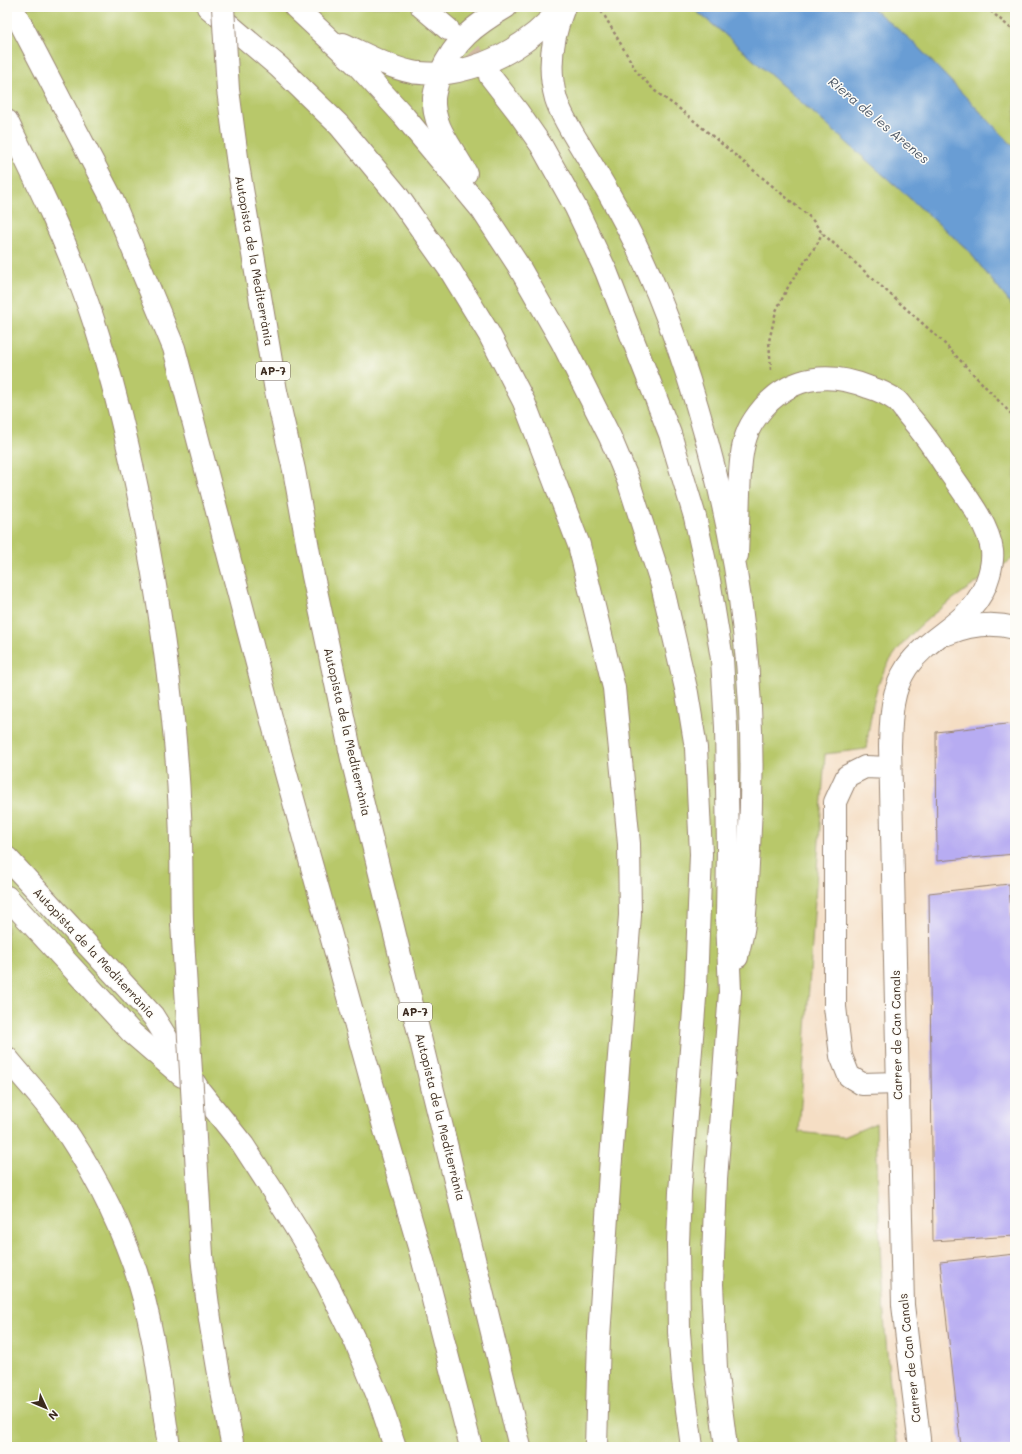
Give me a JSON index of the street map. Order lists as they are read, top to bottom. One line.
{"streets":{"main road":["Autopista de la Mediterrània","AP-7","Carrer de Can Canals"]},"water":["Riera de les Arenes"],"north":"bottom right"}
